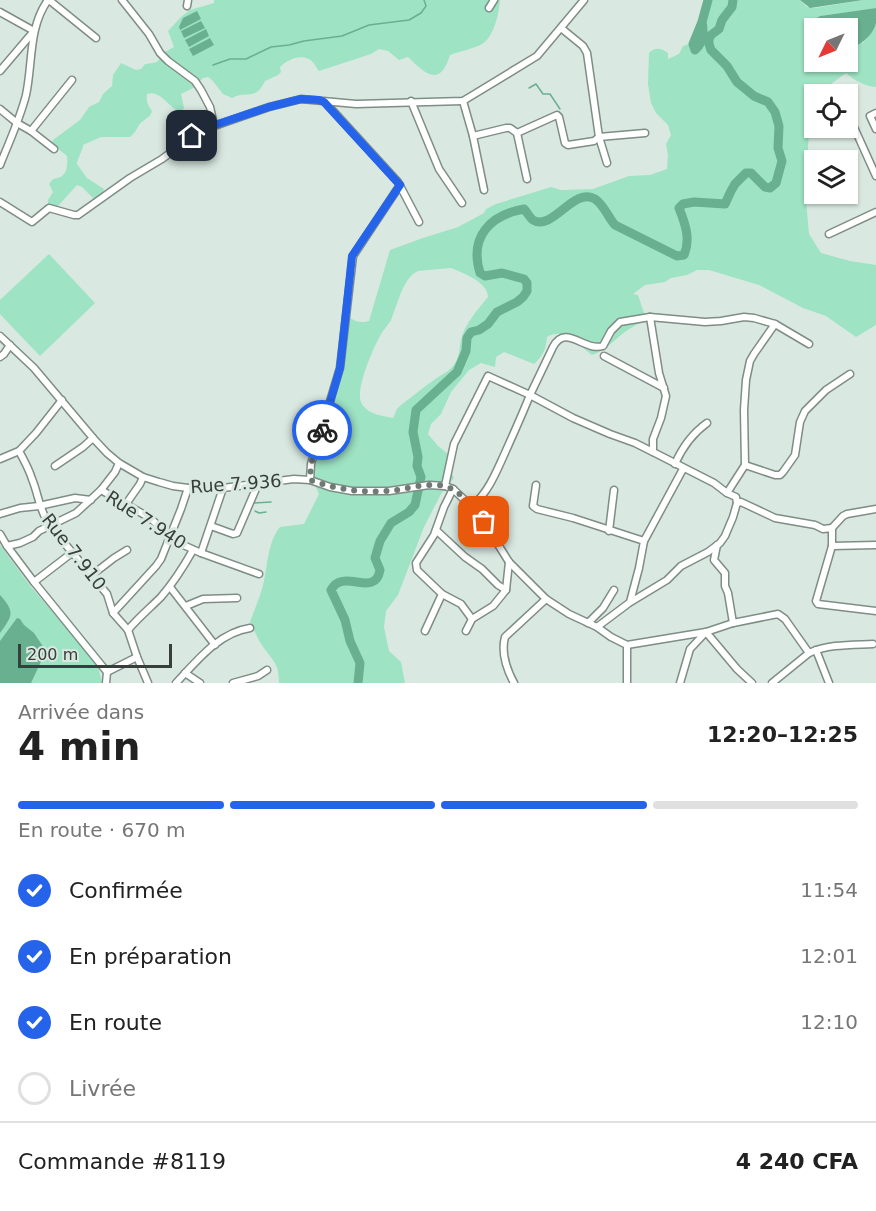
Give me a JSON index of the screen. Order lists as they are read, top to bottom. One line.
{"streets":{"street":["Rue 7.936","Rue 7.940","Rue 7.910"]},"scale_bar":"200 m","north":"bottom left","page":{"scale":"200 m","heading":["4 min","Arrivée dans","12:20–12:25"],"panel":["Commande #8119","4 240 CFA"],"bar":"En route · 670 m","list":[["Confirmée","11:54"],["En préparation","12:01"],["En route","12:10"],"Livrée"]}}
